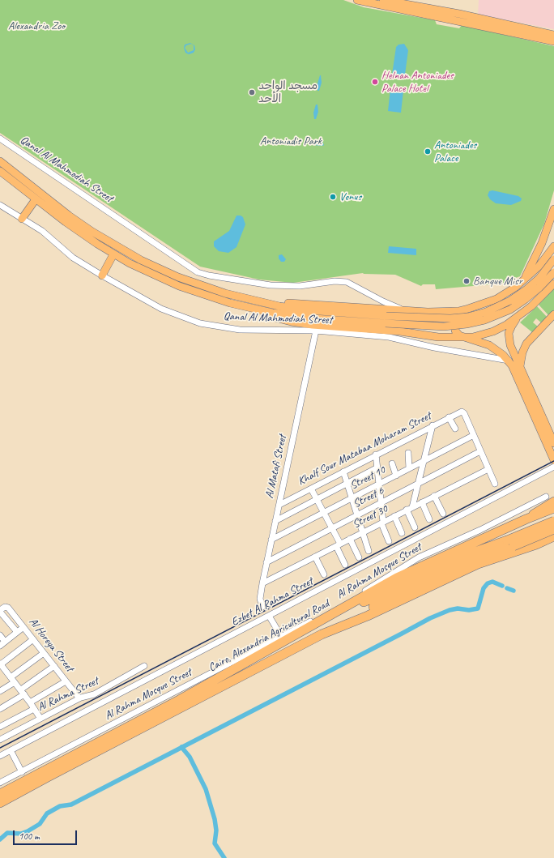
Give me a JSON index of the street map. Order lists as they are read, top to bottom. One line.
{"streets":{"highway":["Cairo, Alexandria Agricultural Road"],"street":["Qanal Al Mahmodiah Street","Khalf Sour Matabaa Moharam Street","Al Matafi Street","Street 10","Street 6","Street 30","Al Rahma Mosque Street","Ezbet Al Rahma Street","Al Horeya Street","Al Rahma Street"]},"crossings":[["Qanal Al Mahmodiah Street","Al Matafi Street"],["Khalf Sour Matabaa Moharam Street","Al Matafi Street"],["Khalf Sour Matabaa Moharam Street","Street 10"],["Al Matafi Street","Street 10"],["Al Matafi Street","Street 6"],["Al Matafi Street","Street 30"],["Al Horeya Street","Al Rahma Street"]],"parks":["Alexandria Zoo","Antoniadis Park"],"places":["Helnan Antoniades Palace Hotel","مسجد الواحد الأحد","Antoniades Palace","Venus","Banque Misr"],"scale_bar":"100 m"}
